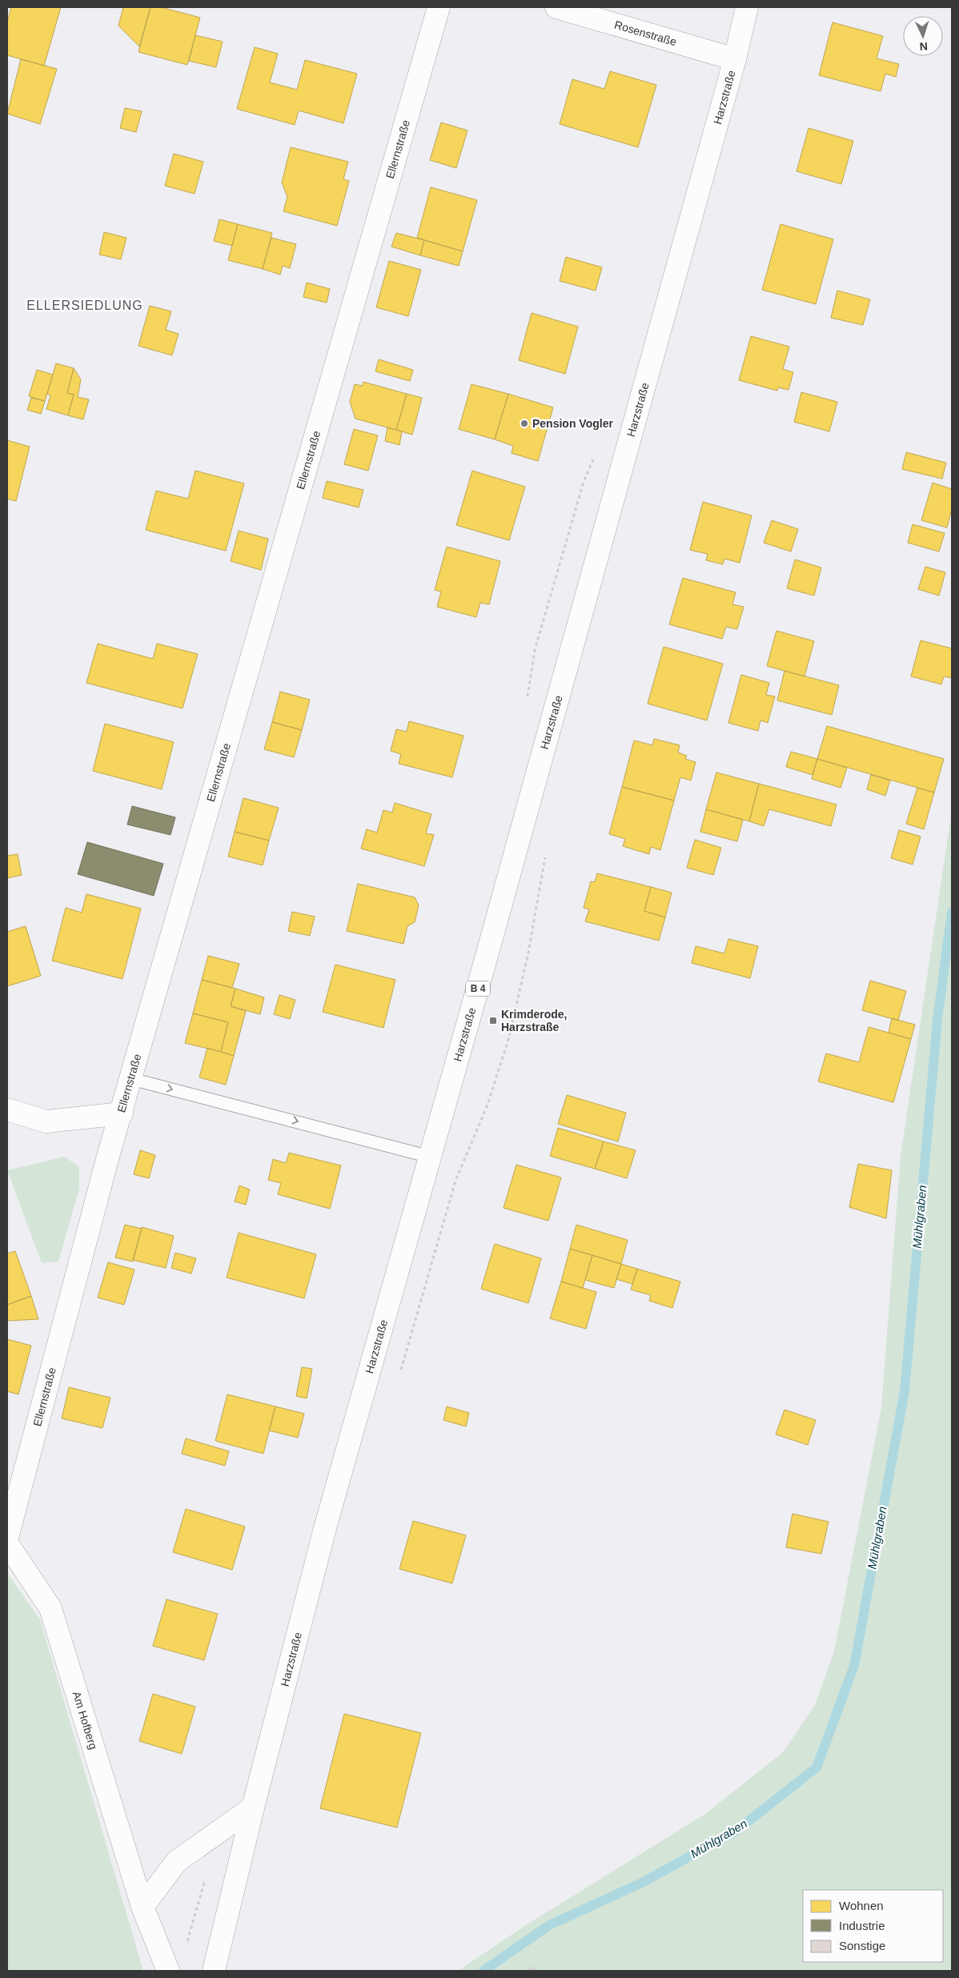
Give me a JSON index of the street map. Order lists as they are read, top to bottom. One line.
{"streets":{"street":["Rosenstraße","Harzstraße","Ellernstraße","B 4","Am Hofberg"]},"crossings":[["Rosenstraße","Harzstraße"]],"districts":["ELLERSIEDLUNG"],"water":["Mühlgraben"],"places":{"other":["Pension Vogler"],"transit":["Krimderode, Harzstraße"]},"legend":["Wohnen","Industrie","Sonstige"],"north":"bottom"}
